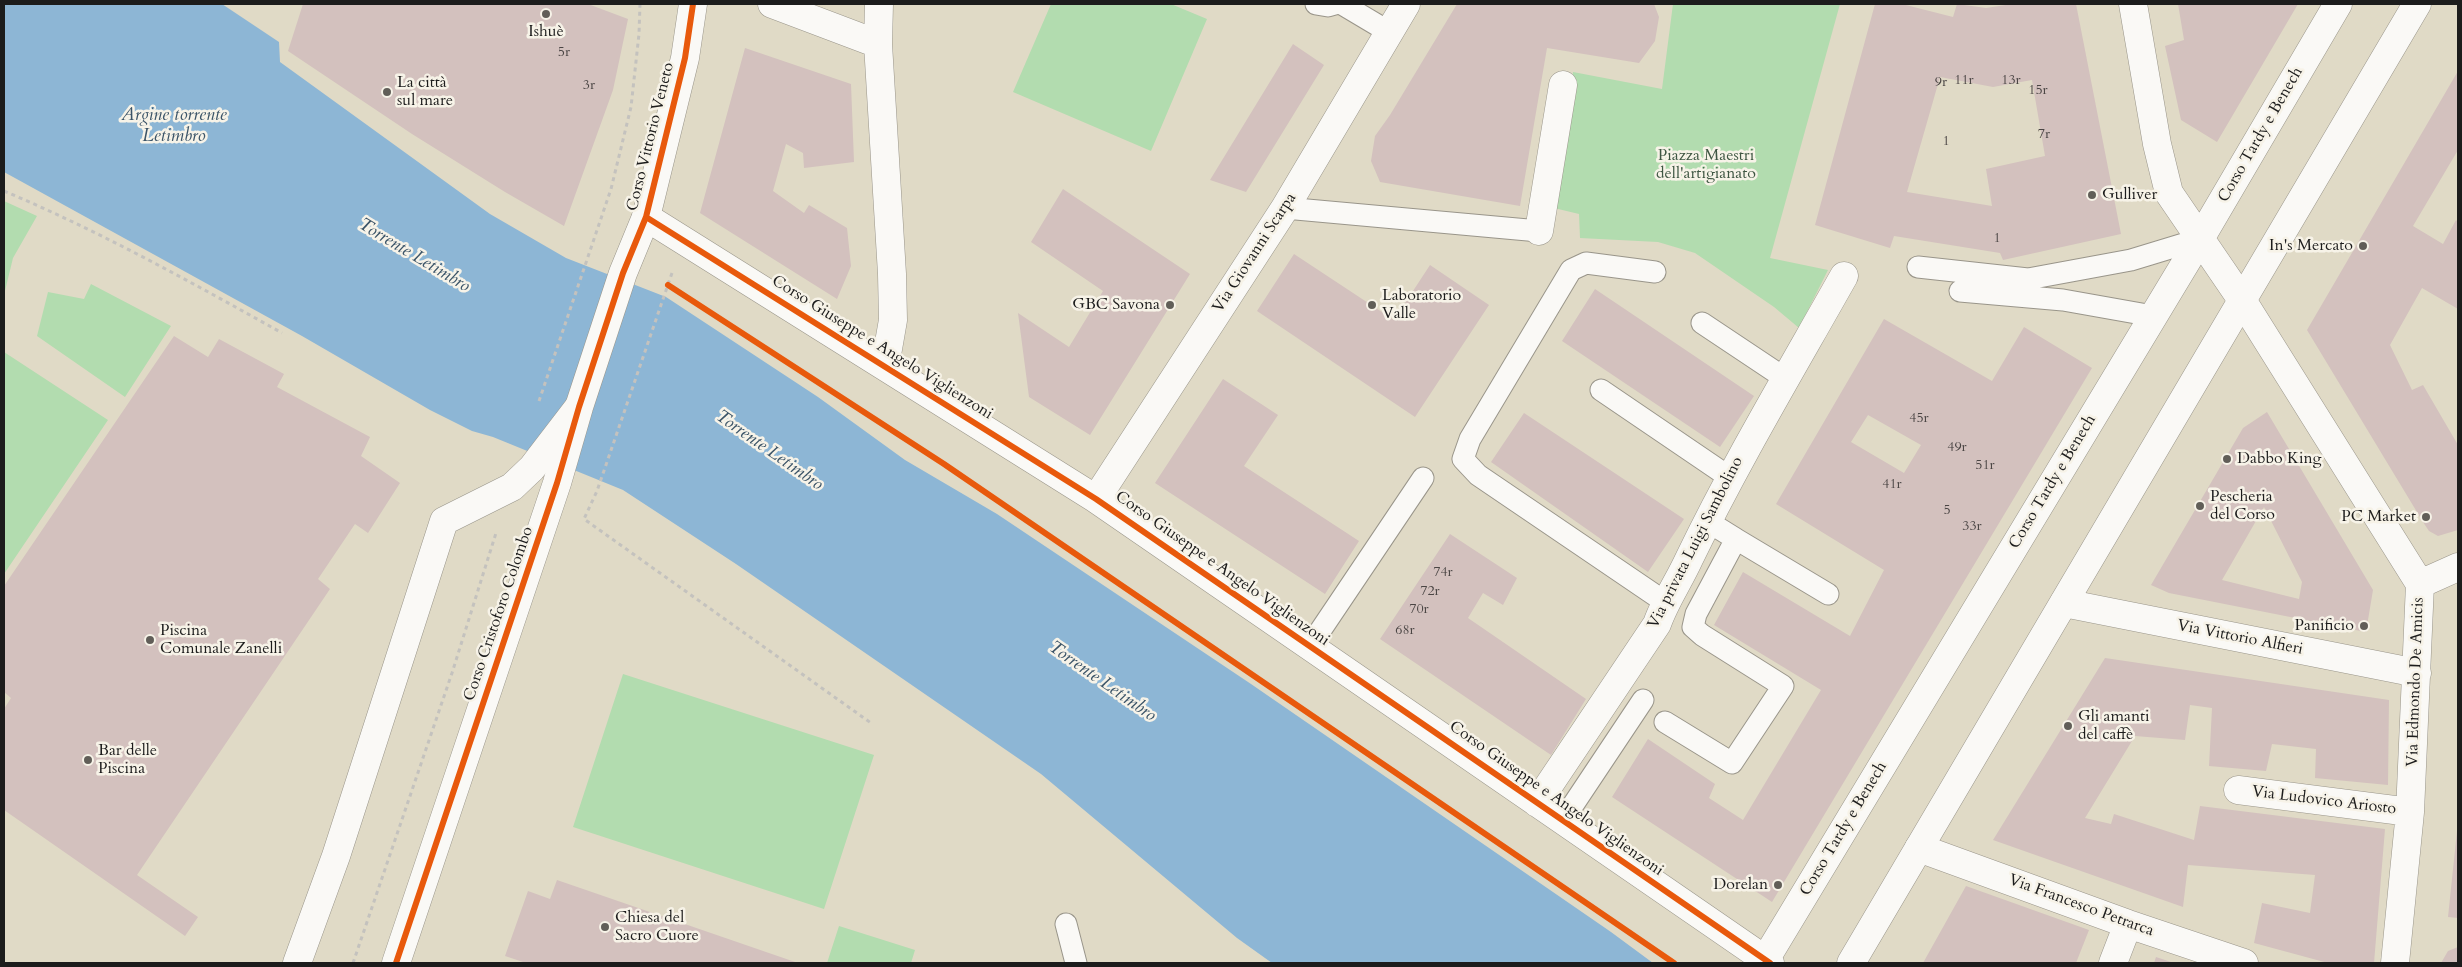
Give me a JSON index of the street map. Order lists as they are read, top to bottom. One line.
{"streets":{"street":["Corso Tardy e Benech","Corso Vittorio Veneto","Via Giovanni Scarpa","Corso Giuseppe e Angelo Viglienzoni","Via privata Luigi Sambolino","Corso Cristoforo Colombo","Via Vittorio Alfieri","Via Edmondo De Amicis","Via Ludovico Ariosto","Via Francesco Petrarca"]},"crossings":[["Corso Tardy e Benech","Corso Giuseppe e Angelo Viglienzoni"],["Corso Tardy e Benech","Via Edmondo De Amicis"],["Corso Vittorio Veneto","Corso Giuseppe e Angelo Viglienzoni"],["Corso Vittorio Veneto","Corso Cristoforo Colombo"],["Via Giovanni Scarpa","Corso Giuseppe e Angelo Viglienzoni"],["Corso Giuseppe e Angelo Viglienzoni","Via privata Luigi Sambolino"],["Via Vittorio Alfieri","Via Edmondo De Amicis"],["Via Edmondo De Amicis","Via Ludovico Ariosto"]],"water":["Argine torrente Letimbro","Torrente Letimbro"],"parks":["Piazza Maestri dell'artigianato"],"places":["Ishuè","La città sul mare","Gulliver","In's Mercato","GBC Savona","Laboratorio Valle","Dabbo King","Pescheria del Corso","PC Market","Panificio","Piscina Comunale Zanelli","Gli amanti del caffè","Bar delle Piscina","Dorelan","Chiesa del Sacro Cuore"],"house_numbers":["5r","11r","13r","9r","3r","15r","7r","1","1","45r","49r","51r","41r","5","33r","74r","72r","70r","68r"]}
